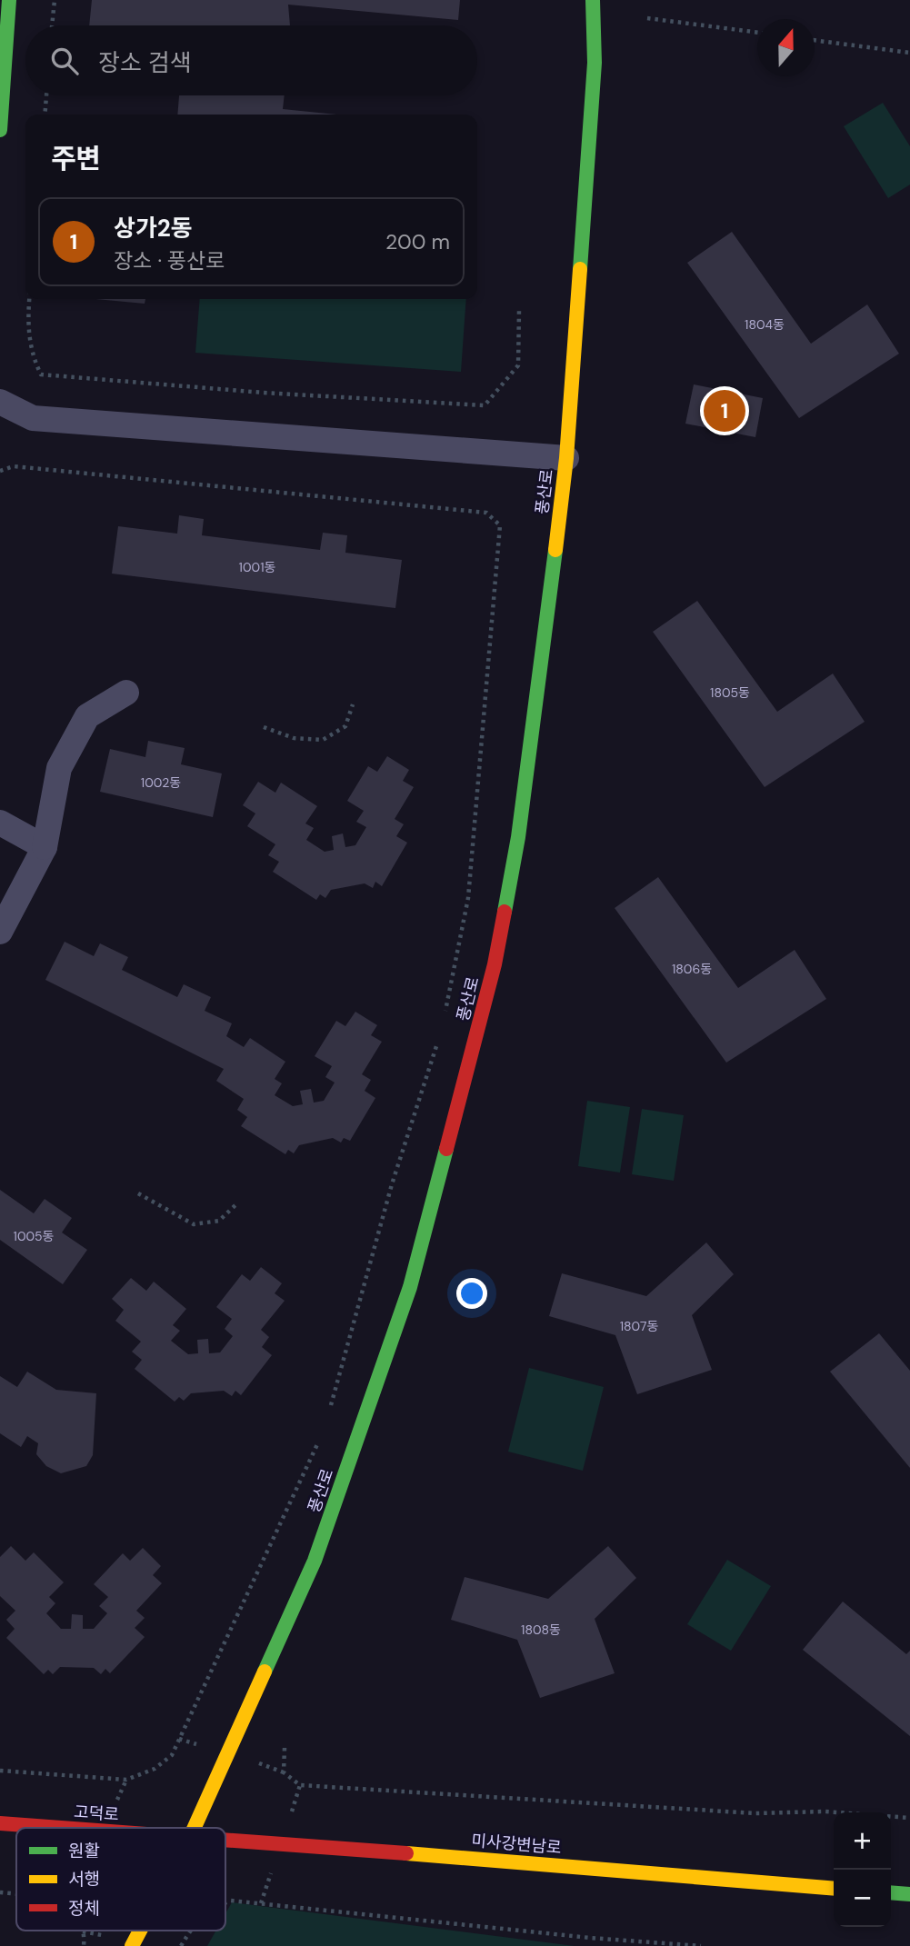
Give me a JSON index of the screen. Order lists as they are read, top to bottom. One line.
{"streets":{"street":["풍산로","고덕로","미사강변남로"]},"house_numbers":["1804동","1001동","1805동","1002동","1806동","1005동","1807동","1808동"],"legend":["원활","서행","정체"],"north":"top","page":{"search":"장소 검색","heading":"주변","list":[{"mark":"1","name":"상가2동","note":"장소 · 풍산로","value":"200 m"}],"pins":"1","map_buttons":["+","−"]}}
